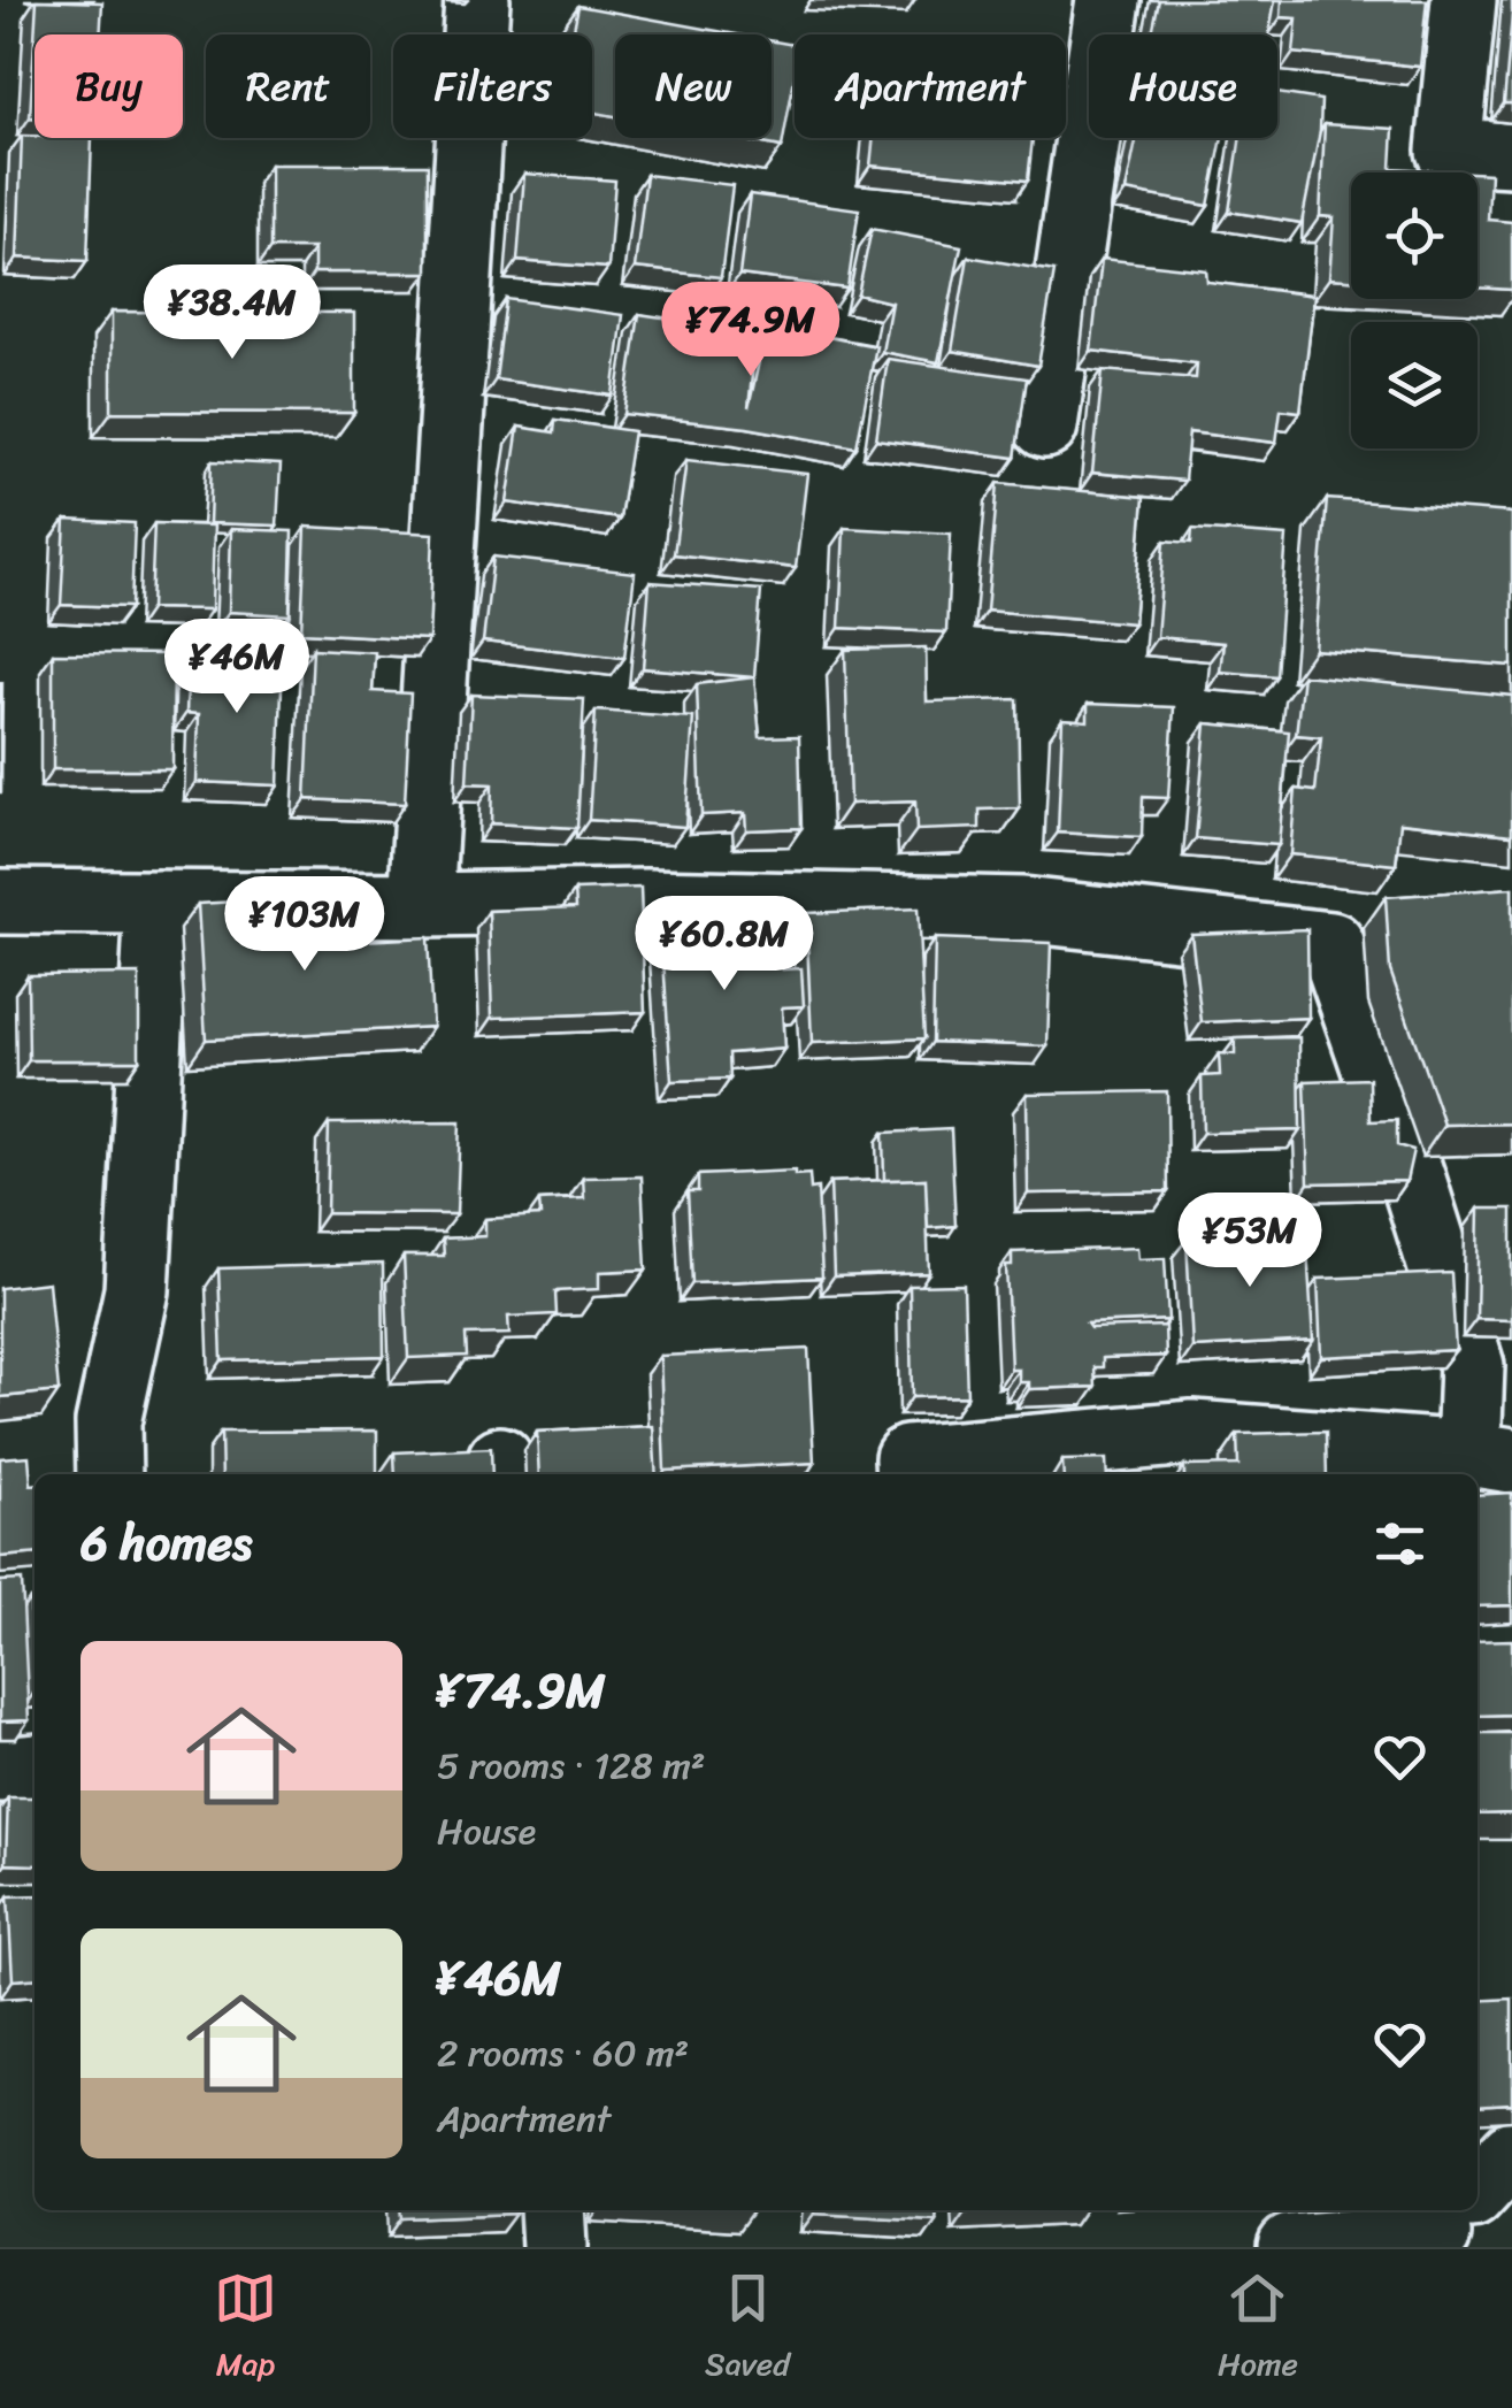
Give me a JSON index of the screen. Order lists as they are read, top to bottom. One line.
{"page":{"chip":["Buy","Rent","Filters","New","Apartment","House"],"price":["¥38.4M","¥74.9M","¥46M","¥103M","¥60.8M","¥53M"],"heading":"6 homes","list":[{"name":"¥74.9M","note":"5 rooms · 128 m² · House"},{"name":"¥46M","note":"2 rooms · 60 m² · Apartment"}],"tabs":["Map","Saved","Home"]}}
